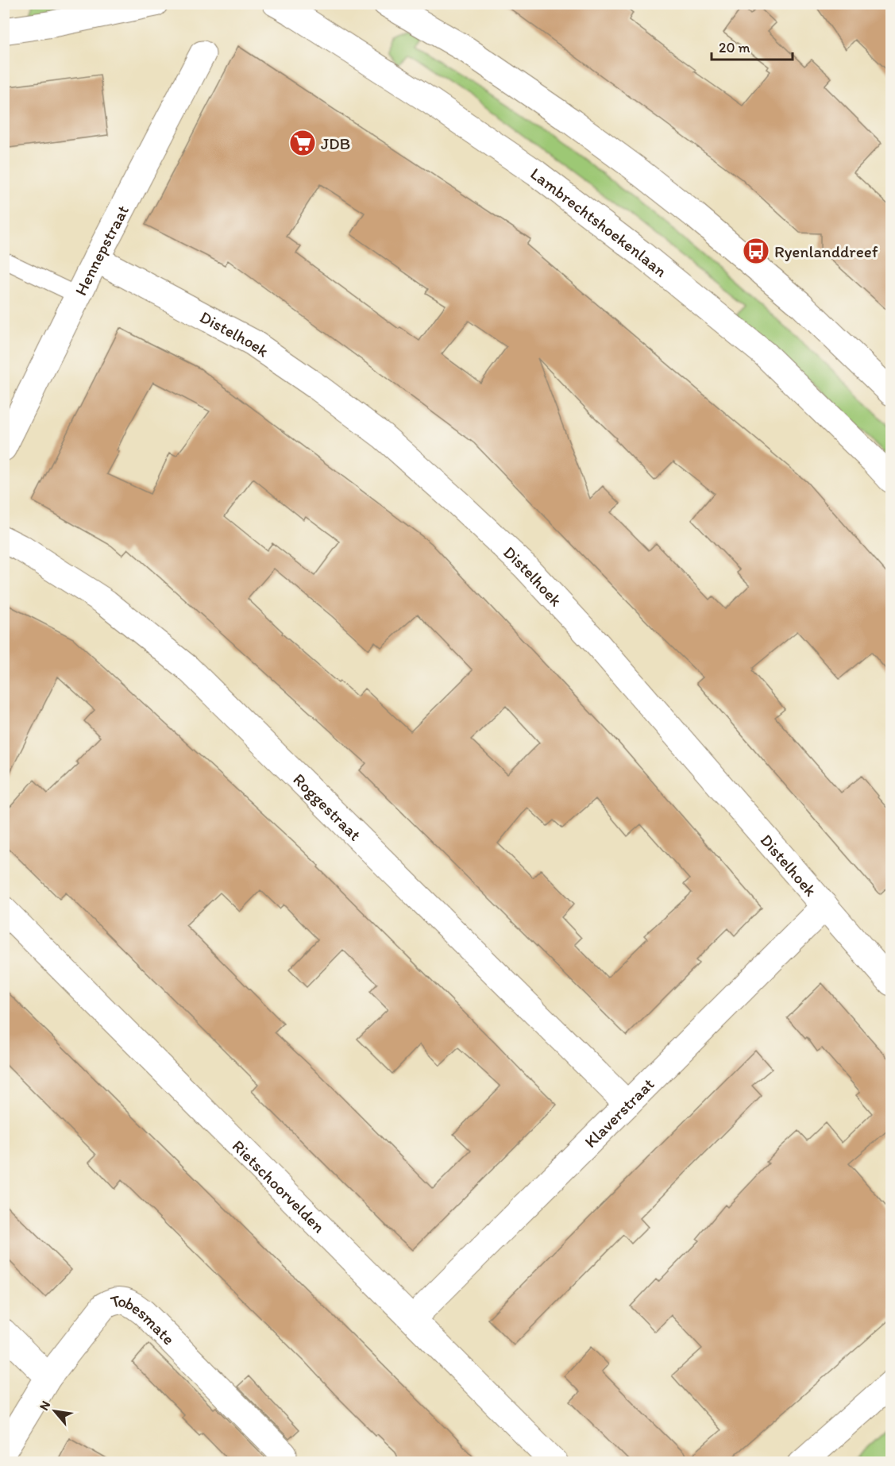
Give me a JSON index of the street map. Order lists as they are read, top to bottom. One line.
{"streets":{"street":["Lambrechtshoekenlaan","Hennepstraat","Distelhoek","Roggestraat","Klaverstraat","Rietschoorvelden","Tobesmate"]},"crossings":[["Hennepstraat","Distelhoek"],["Distelhoek","Klaverstraat"],["Roggestraat","Klaverstraat"],["Klaverstraat","Rietschoorvelden"]],"places":{"supermarket":["JDB"],"bus stop":["Ryenlanddreef"]},"scale_bar":"20 m","north":"top left"}
